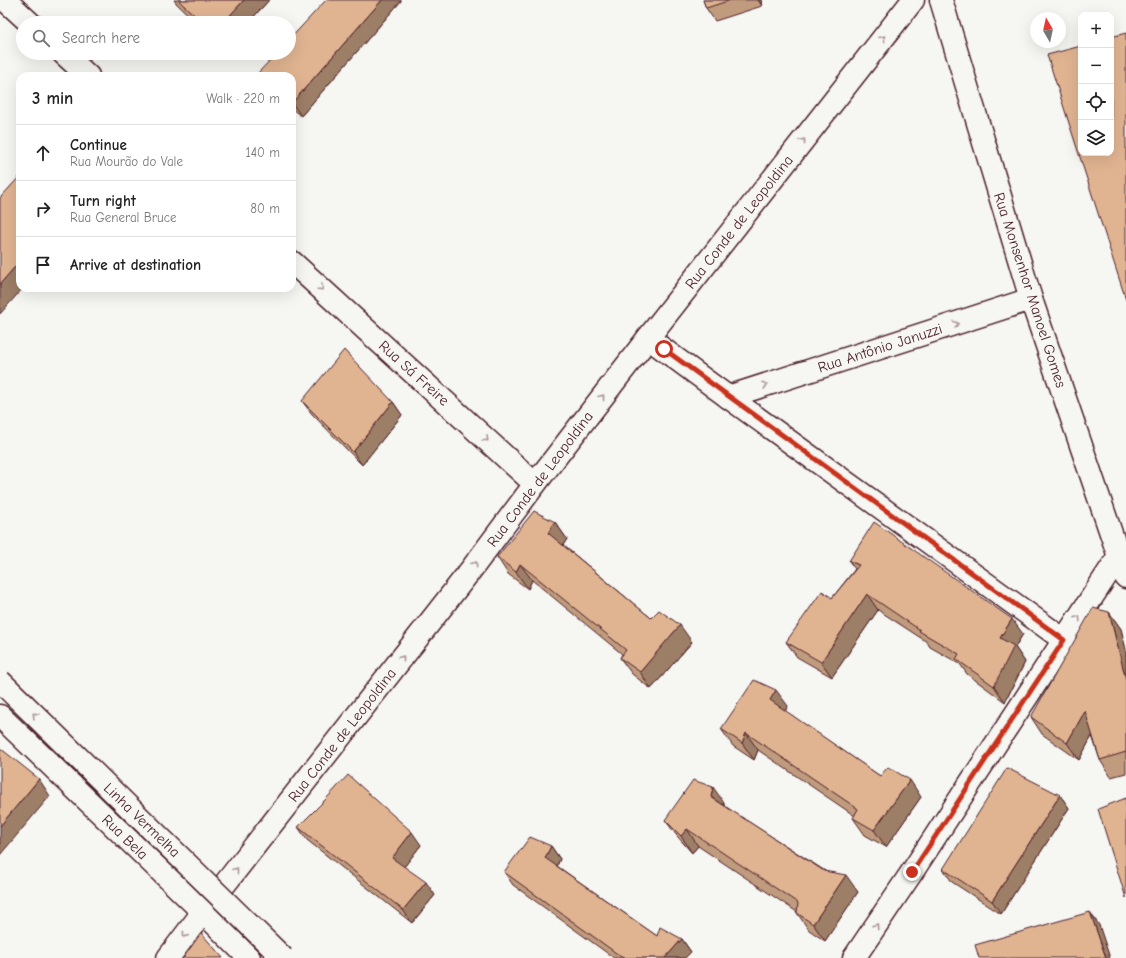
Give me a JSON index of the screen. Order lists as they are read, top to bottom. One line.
{"streets":{"main road":["Rua Conde de Leopoldina","Rua Monsenhor Manoel Gomes","Rua Antônio Januzzi","Rua Sá Freire","Linha Vermelha","Rua Bela"]},"crossings":[["Rua Conde de Leopoldina","Rua Sá Freire"],["Rua Conde de Leopoldina","Rua Bela"],["Rua Monsenhor Manoel Gomes","Rua Antônio Januzzi"]],"one_way":["Rua Conde de Leopoldina","Rua Antônio Januzzi","Rua Sá Freire"],"north":"top","page":{"map_buttons":["+","−"],"search":"Search here","heading":["3 min","Walk · 220 m"],"list":[["Continue","Rua Mourão do Vale","140 m"],["Turn right","Rua General Bruce","80 m"],"Arrive at destination"]}}
